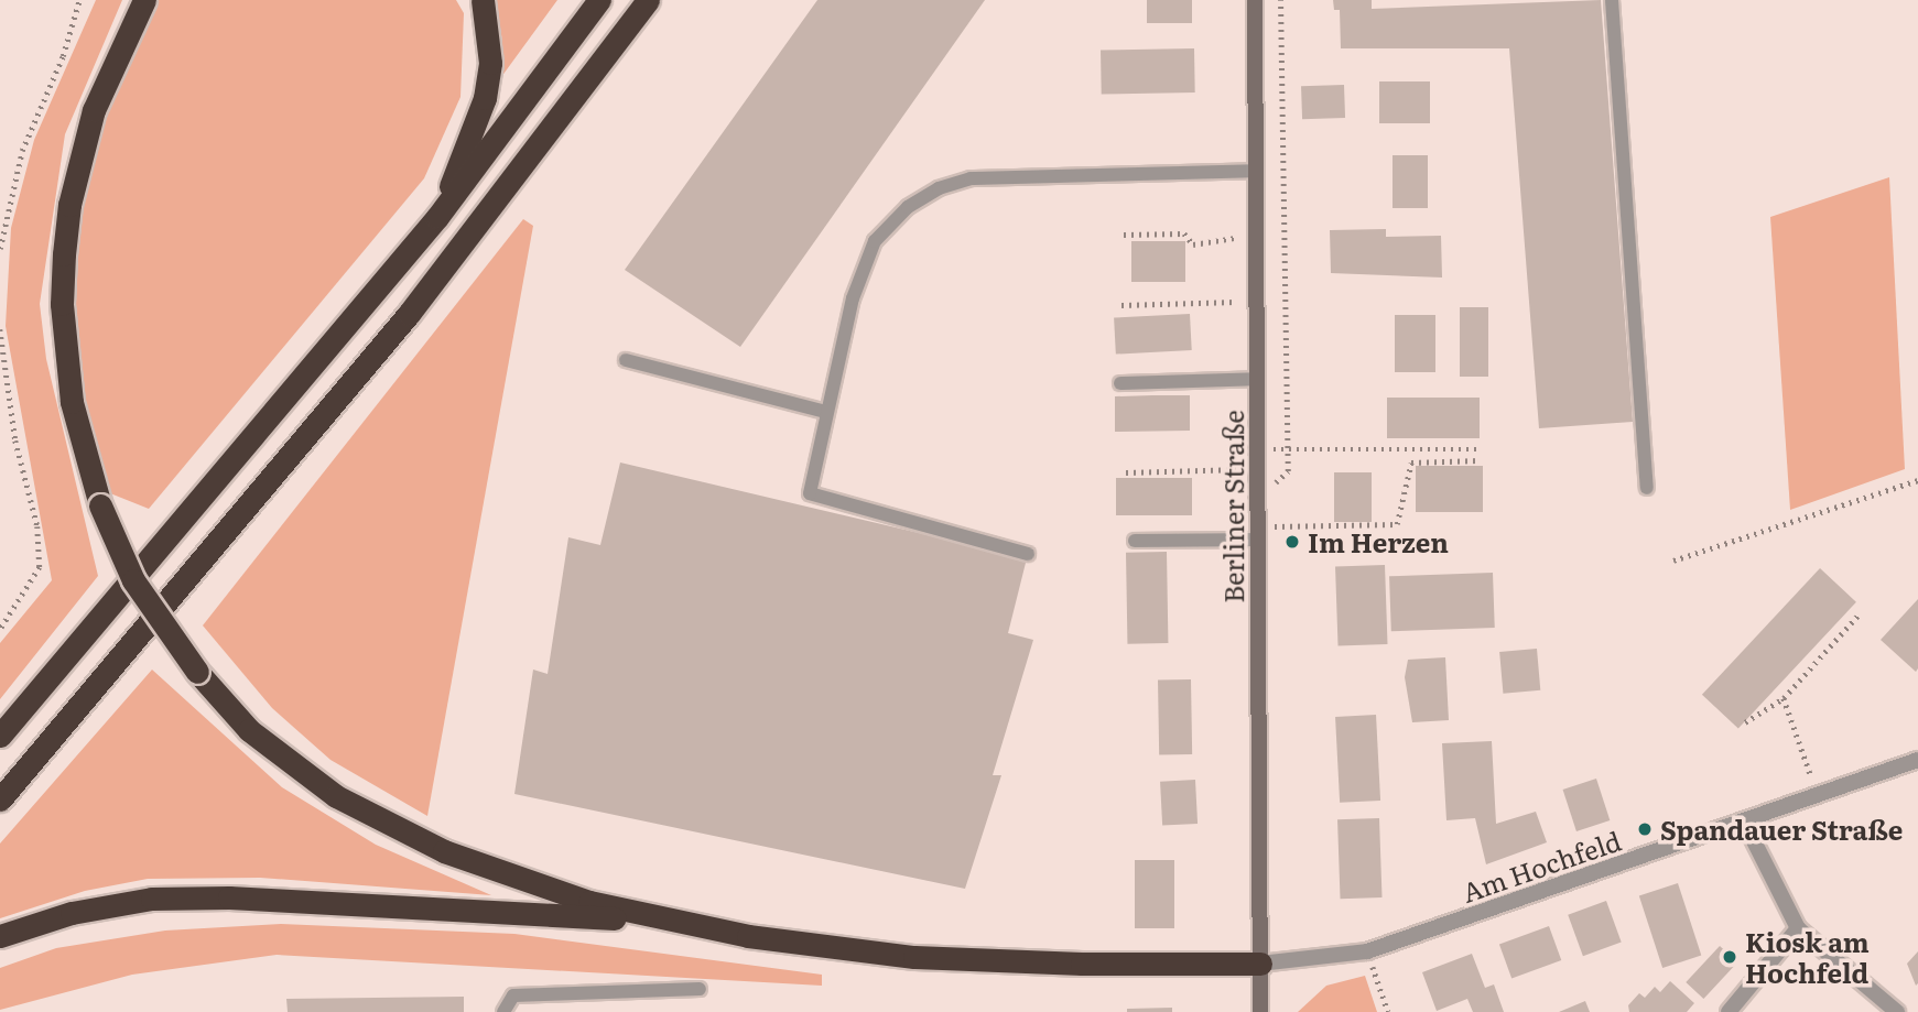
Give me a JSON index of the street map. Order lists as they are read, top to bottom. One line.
{"streets":{"street":["Berliner Straße","Am Hochfeld"]},"crossings":[["Berliner Straße","Am Hochfeld"]],"places":["Im Herzen","Spandauer Straße","Kiosk am Hochfeld"]}
